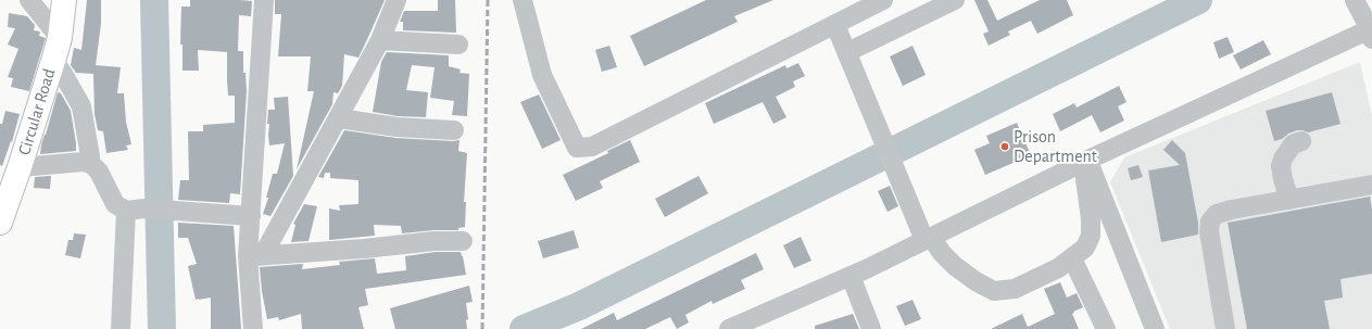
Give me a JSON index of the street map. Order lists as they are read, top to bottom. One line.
{"streets":{"main road":["Circular Road"]},"places":["Prison Department"]}
